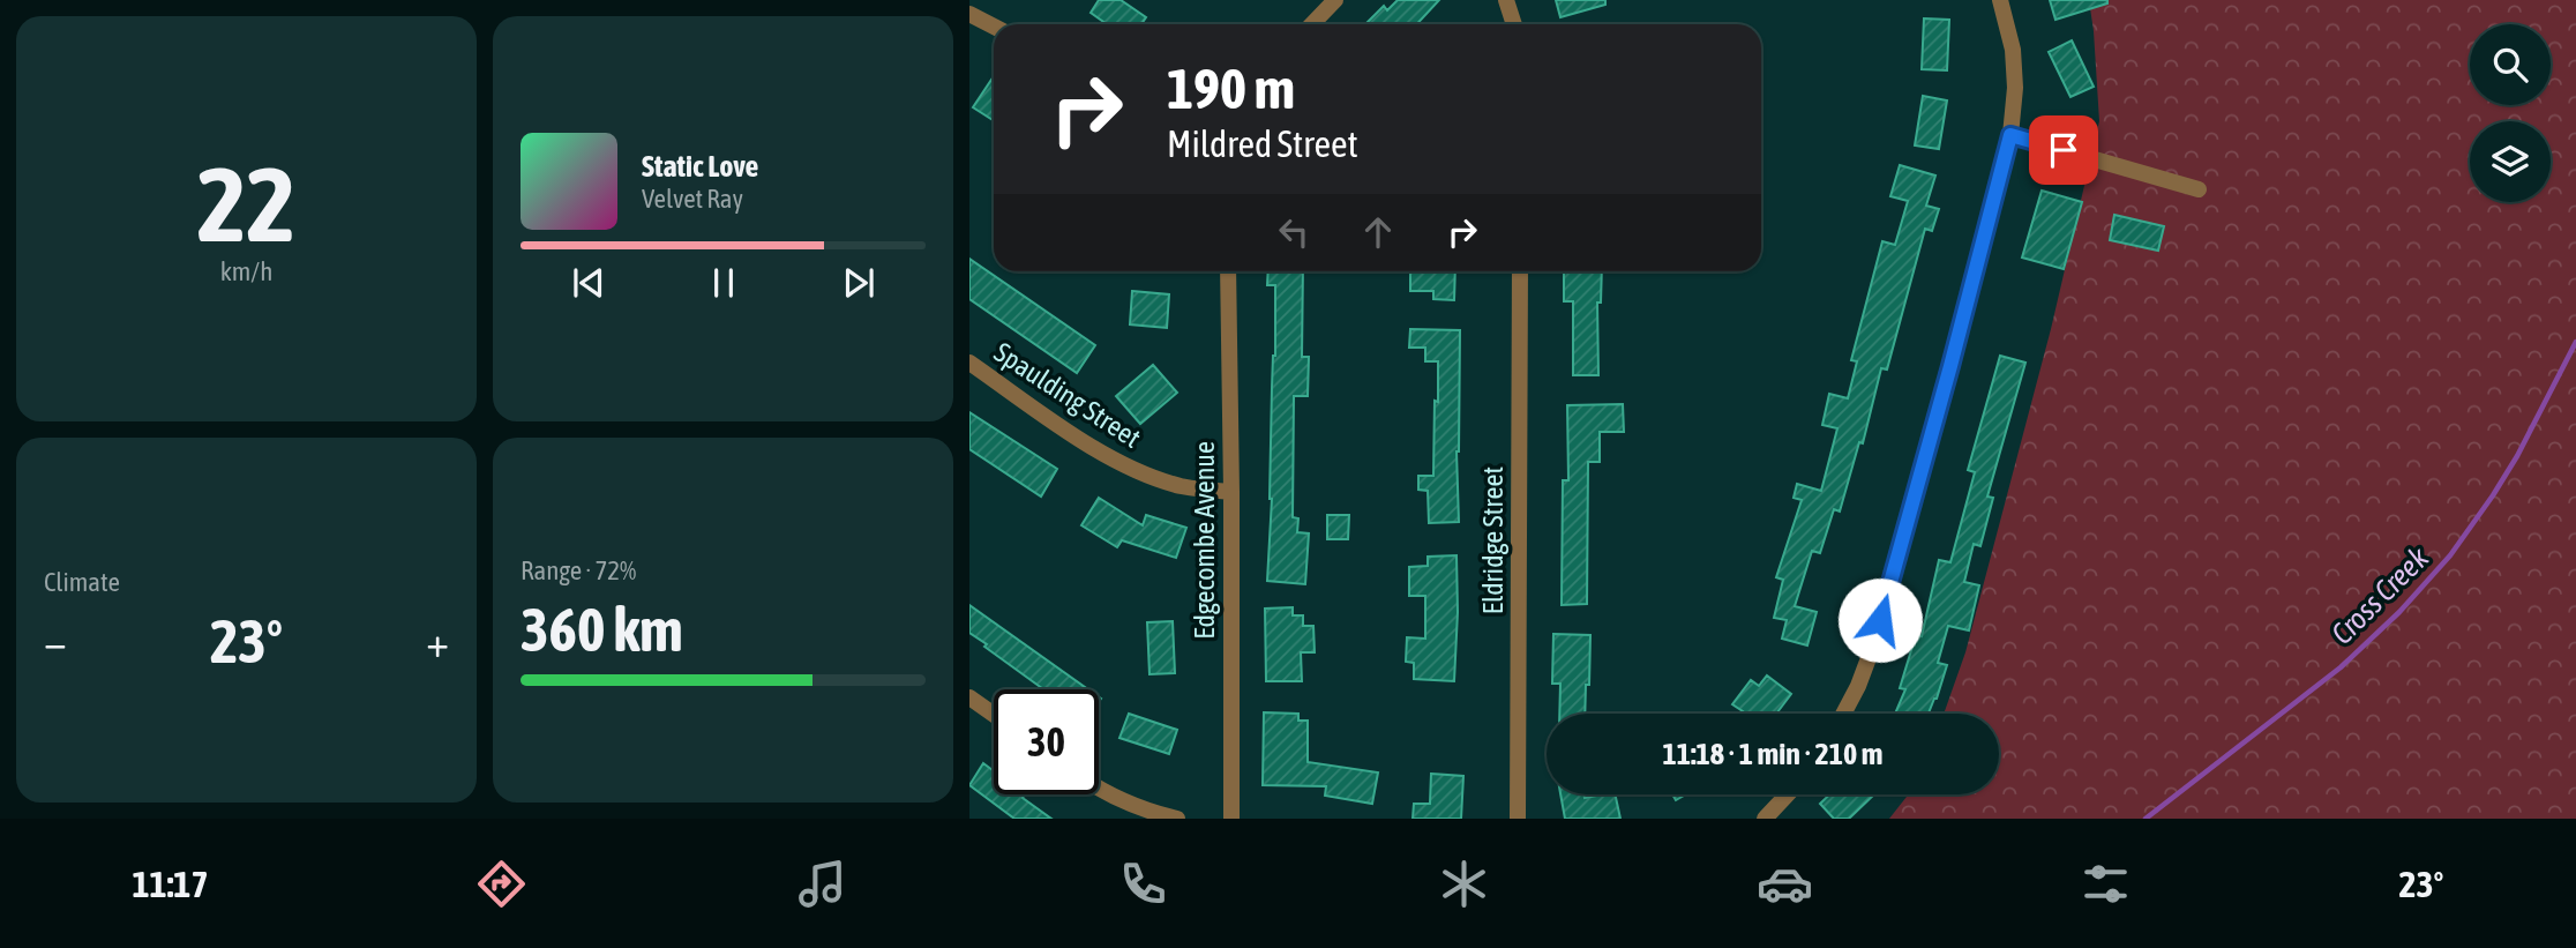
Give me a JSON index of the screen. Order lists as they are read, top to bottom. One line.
{"streets":{"street":["Spaulding Street","Edgecombe Avenue","Eldridge Street"]},"crossings":[["Spaulding Street","Edgecombe Avenue"]],"water":["Cross Creek"],"page":{"tile":[["22","km/h"],"Climate",["Range · 72%","360 km"]],"turn":["190 m","Mildred Street"],"song":["Static Love","Velvet Ray"],"heat":["−","23°","+"],"limit":"30","trip":"11:18 · 1 min · 210 m","tabs":["11:17","23°"]}}
